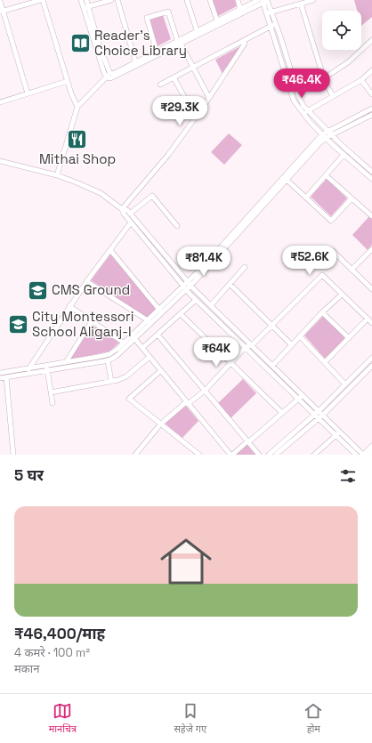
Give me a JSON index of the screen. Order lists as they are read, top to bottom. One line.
{"places":{"library":["Reader's Choice Library"],"restaurant":["Mithai Shop"],"school or university":["CMS Ground","City Montessori School Aliganj-I"]},"page":{"price":["₹46.4K","₹29.3K","₹52.6K","₹81.4K","₹64K"],"heading":"5 घर","list":[{"name":"₹46,400/माह","note":"4 कमरे · 100 m² · मकान"}],"tabs":["मानचित्र","सहेजे गए","होम"]}}
